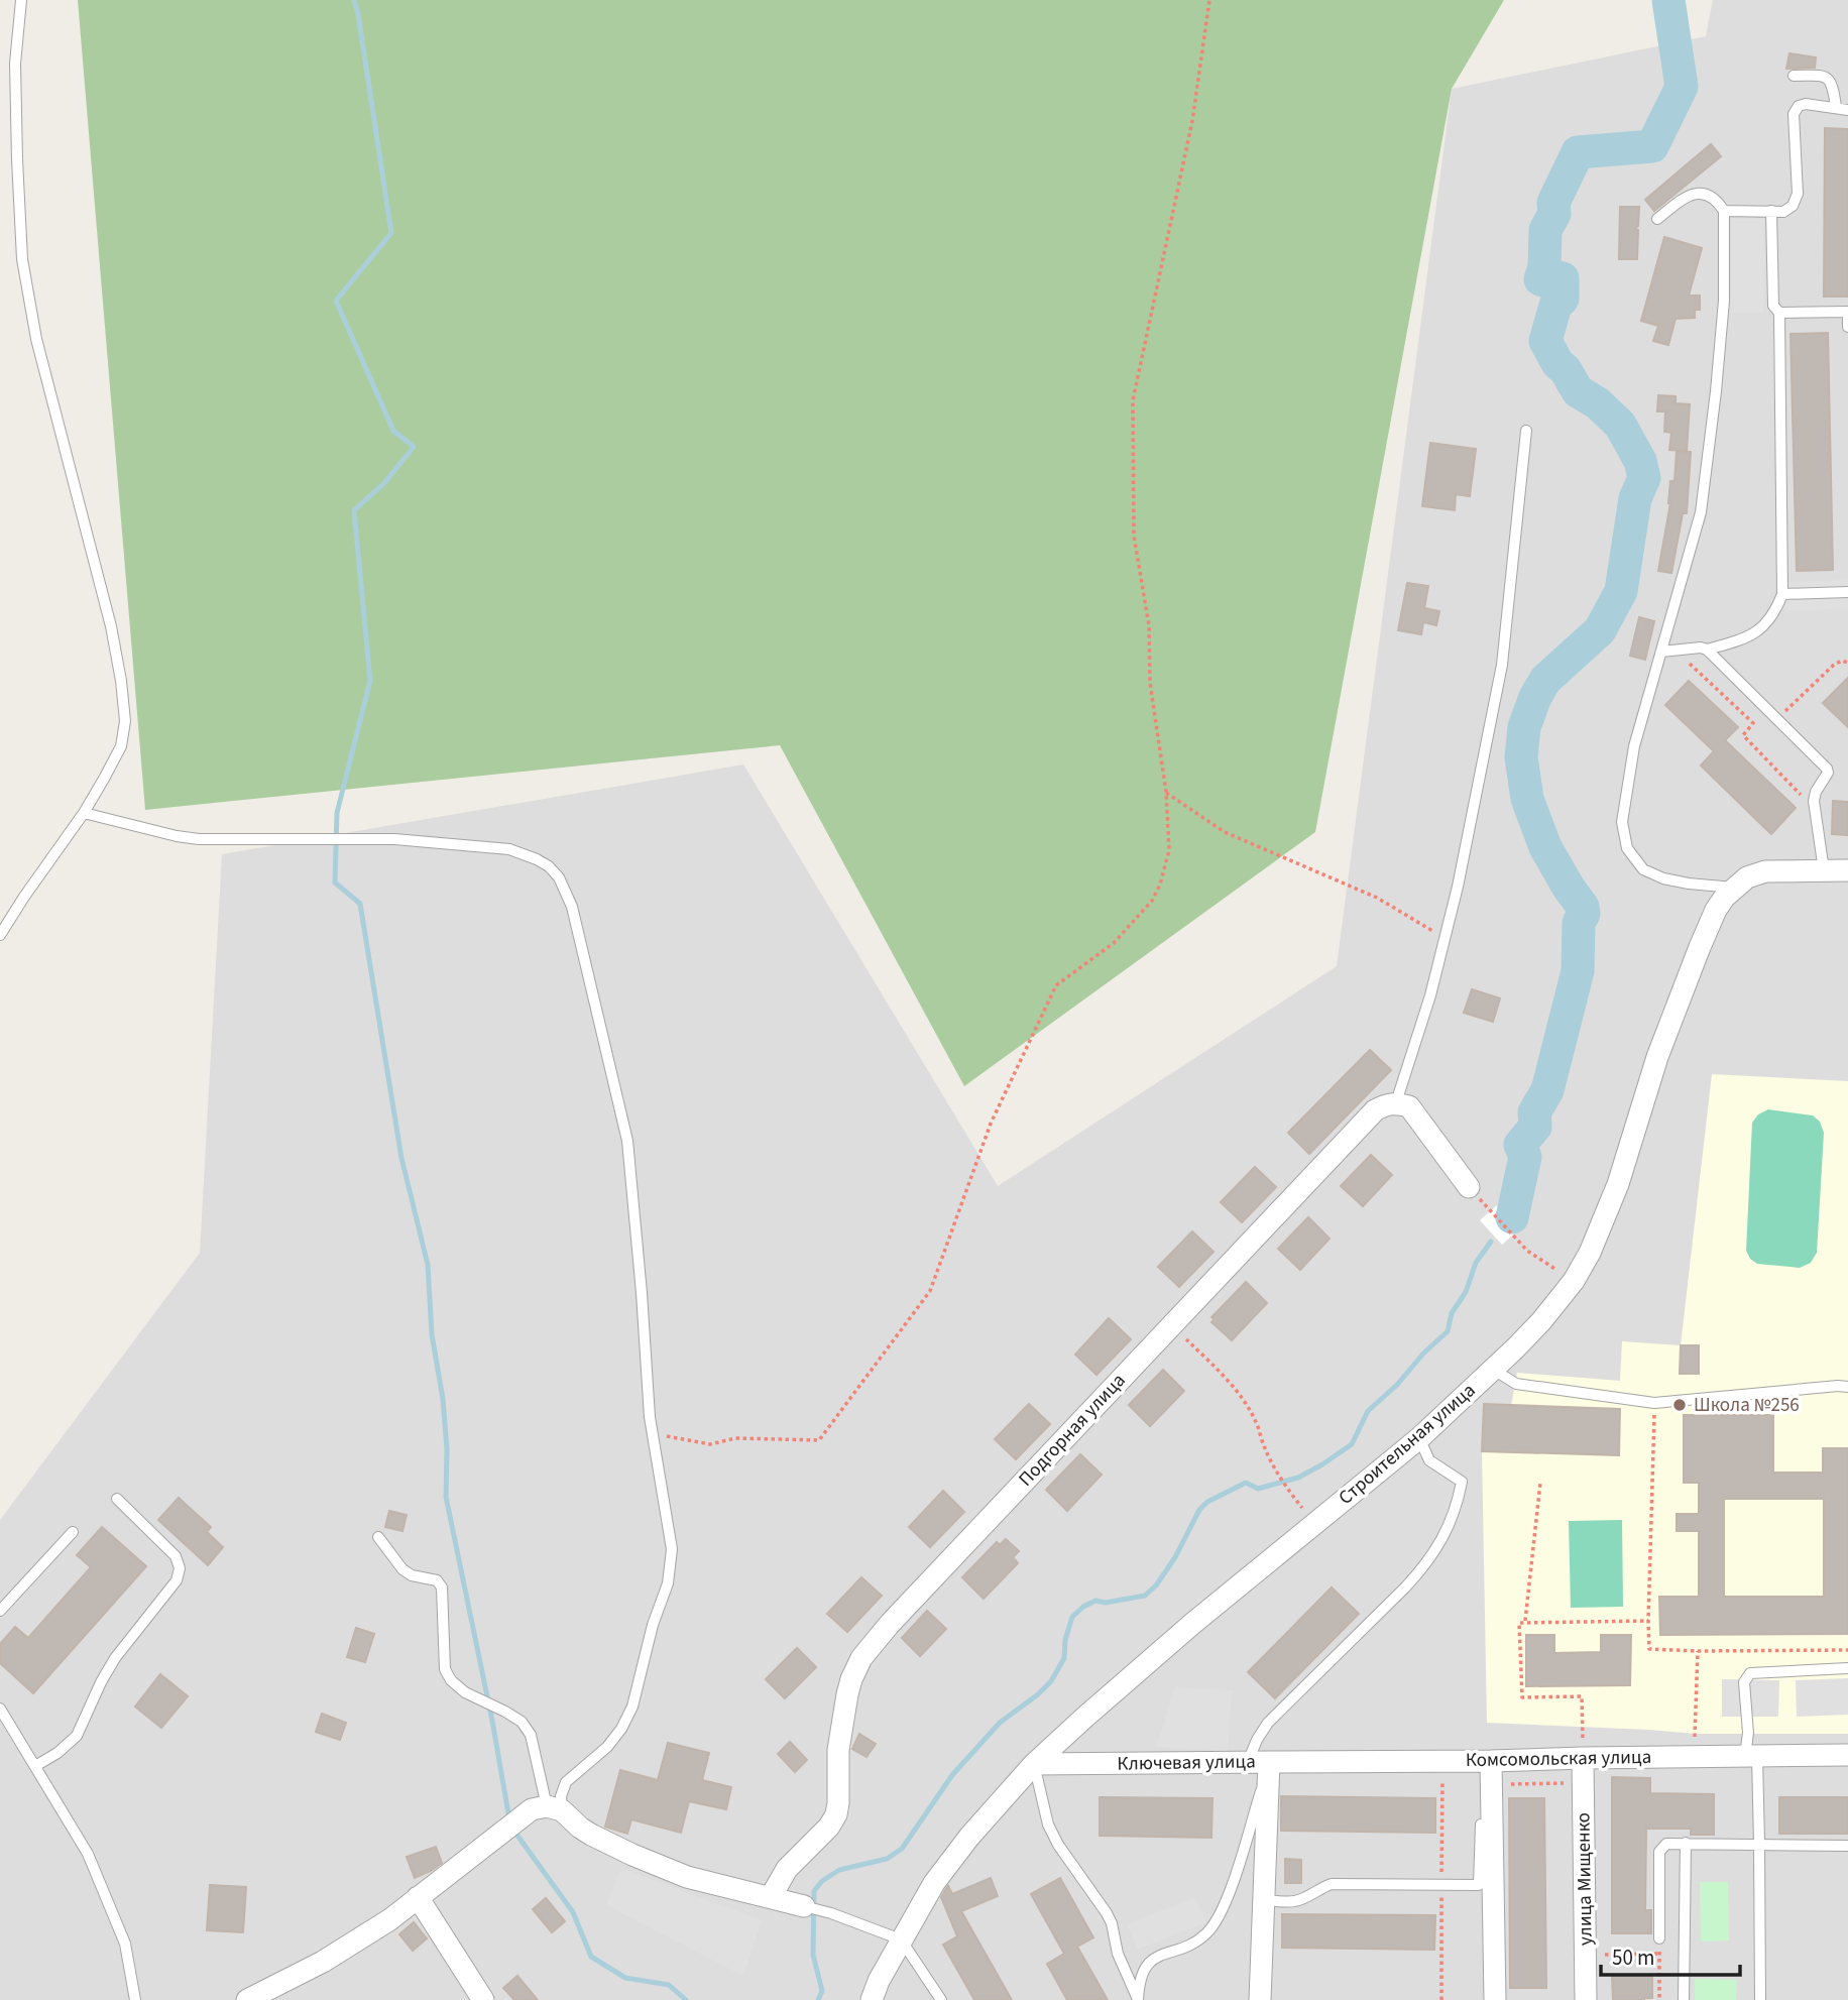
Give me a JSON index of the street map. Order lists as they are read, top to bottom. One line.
{"streets":{"street":["Подгорная улица","Строительная улица","Комсомольская улица","Ключевая улица","улица Мищенко"]},"crossings":[["Строительная улица","Ключевая улица"],["Комсомольская улица","Ключевая улица"],["Комсомольская улица","улица Мищенко"]],"places":["Школа №256"],"scale_bar":"50 m"}
